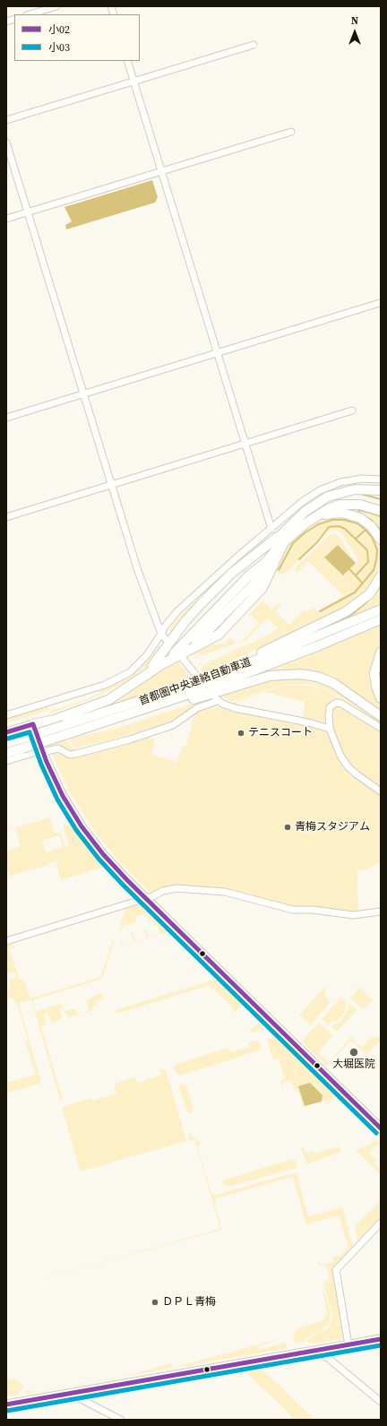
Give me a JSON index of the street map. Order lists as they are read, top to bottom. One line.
{"streets":{"highway":["首都圏中央連絡自動車道"]},"places":["テニスコート","青梅スタジアム","大堀医院","ＤＰＬ青梅"],"lines":["transit line 小02","transit line 小03"],"legend":["小02","小03"],"north":"top"}
